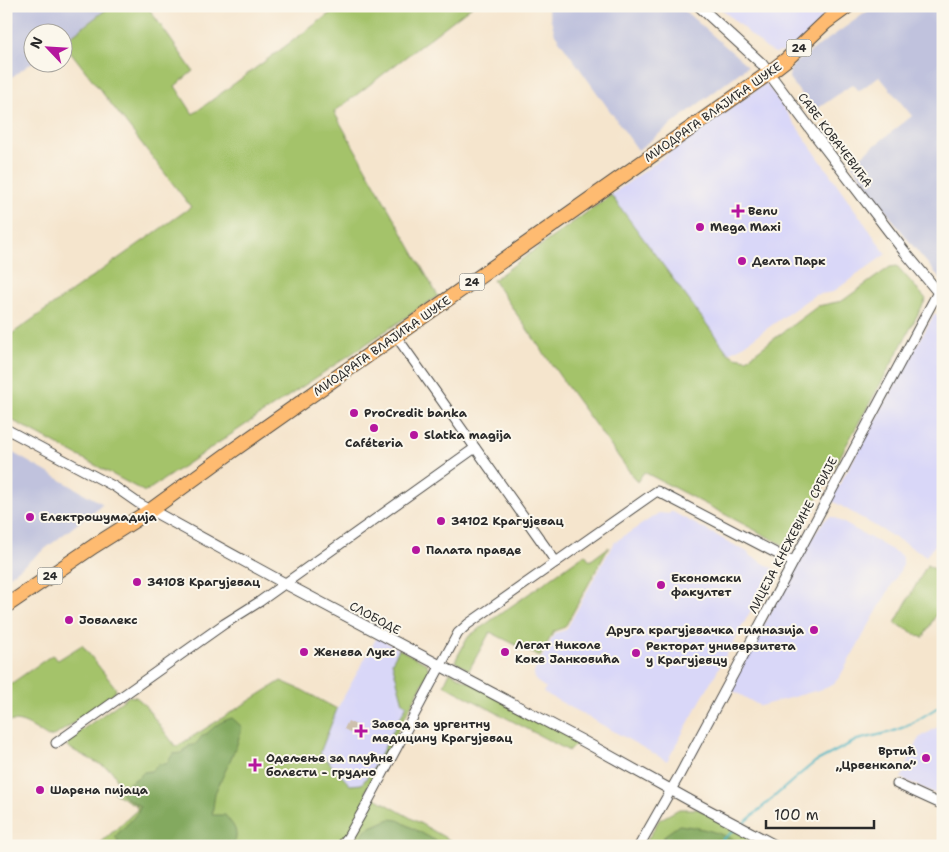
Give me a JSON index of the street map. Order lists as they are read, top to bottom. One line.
{"streets":{"main road":["24","МИОДРАГА ВЛАЈИЋА ШУКЕ"],"street":["САВЕ КОВАЧЕВИЋА","ЛИЦЕЈА КНЕЖЕВИНЕ СРБИЈЕ","СЛОБОДЕ"]},"crossings":[["МИОДРАГА ВЛАЈИЋА ШУКЕ","САВЕ КОВАЧЕВИЋА"],["МИОДРАГА ВЛАЈИЋА ШУКЕ","СЛОБОДЕ"],["САВЕ КОВАЧЕВИЋА","ЛИЦЕЈА КНЕЖЕВИНЕ СРБИЈЕ"],["ЛИЦЕЈА КНЕЖЕВИНЕ СРБИЈЕ","СЛОБОДЕ"]],"places":{"health":["Benu","Завод за ургентну медицину Крагујевац","Одељење за плућне болести - грудно"],"other":["Mega Maxi","Делта Парк","ProCredit banka","Caféteria","Slatka magija","Електрошумадија","34102 Крагујевац","Палата правде","34108 Крагујевац","Економски факултет","Јовалекс","Друга крагујевачка гимназија","Женева Лукс","Легат Николе Коке Јанковића","Ректорат универзитета у Крагујевцу","Вртић „Црвенкапа”","Шарена пијаца"]},"scale_bar":"100 m","north":"top left"}
